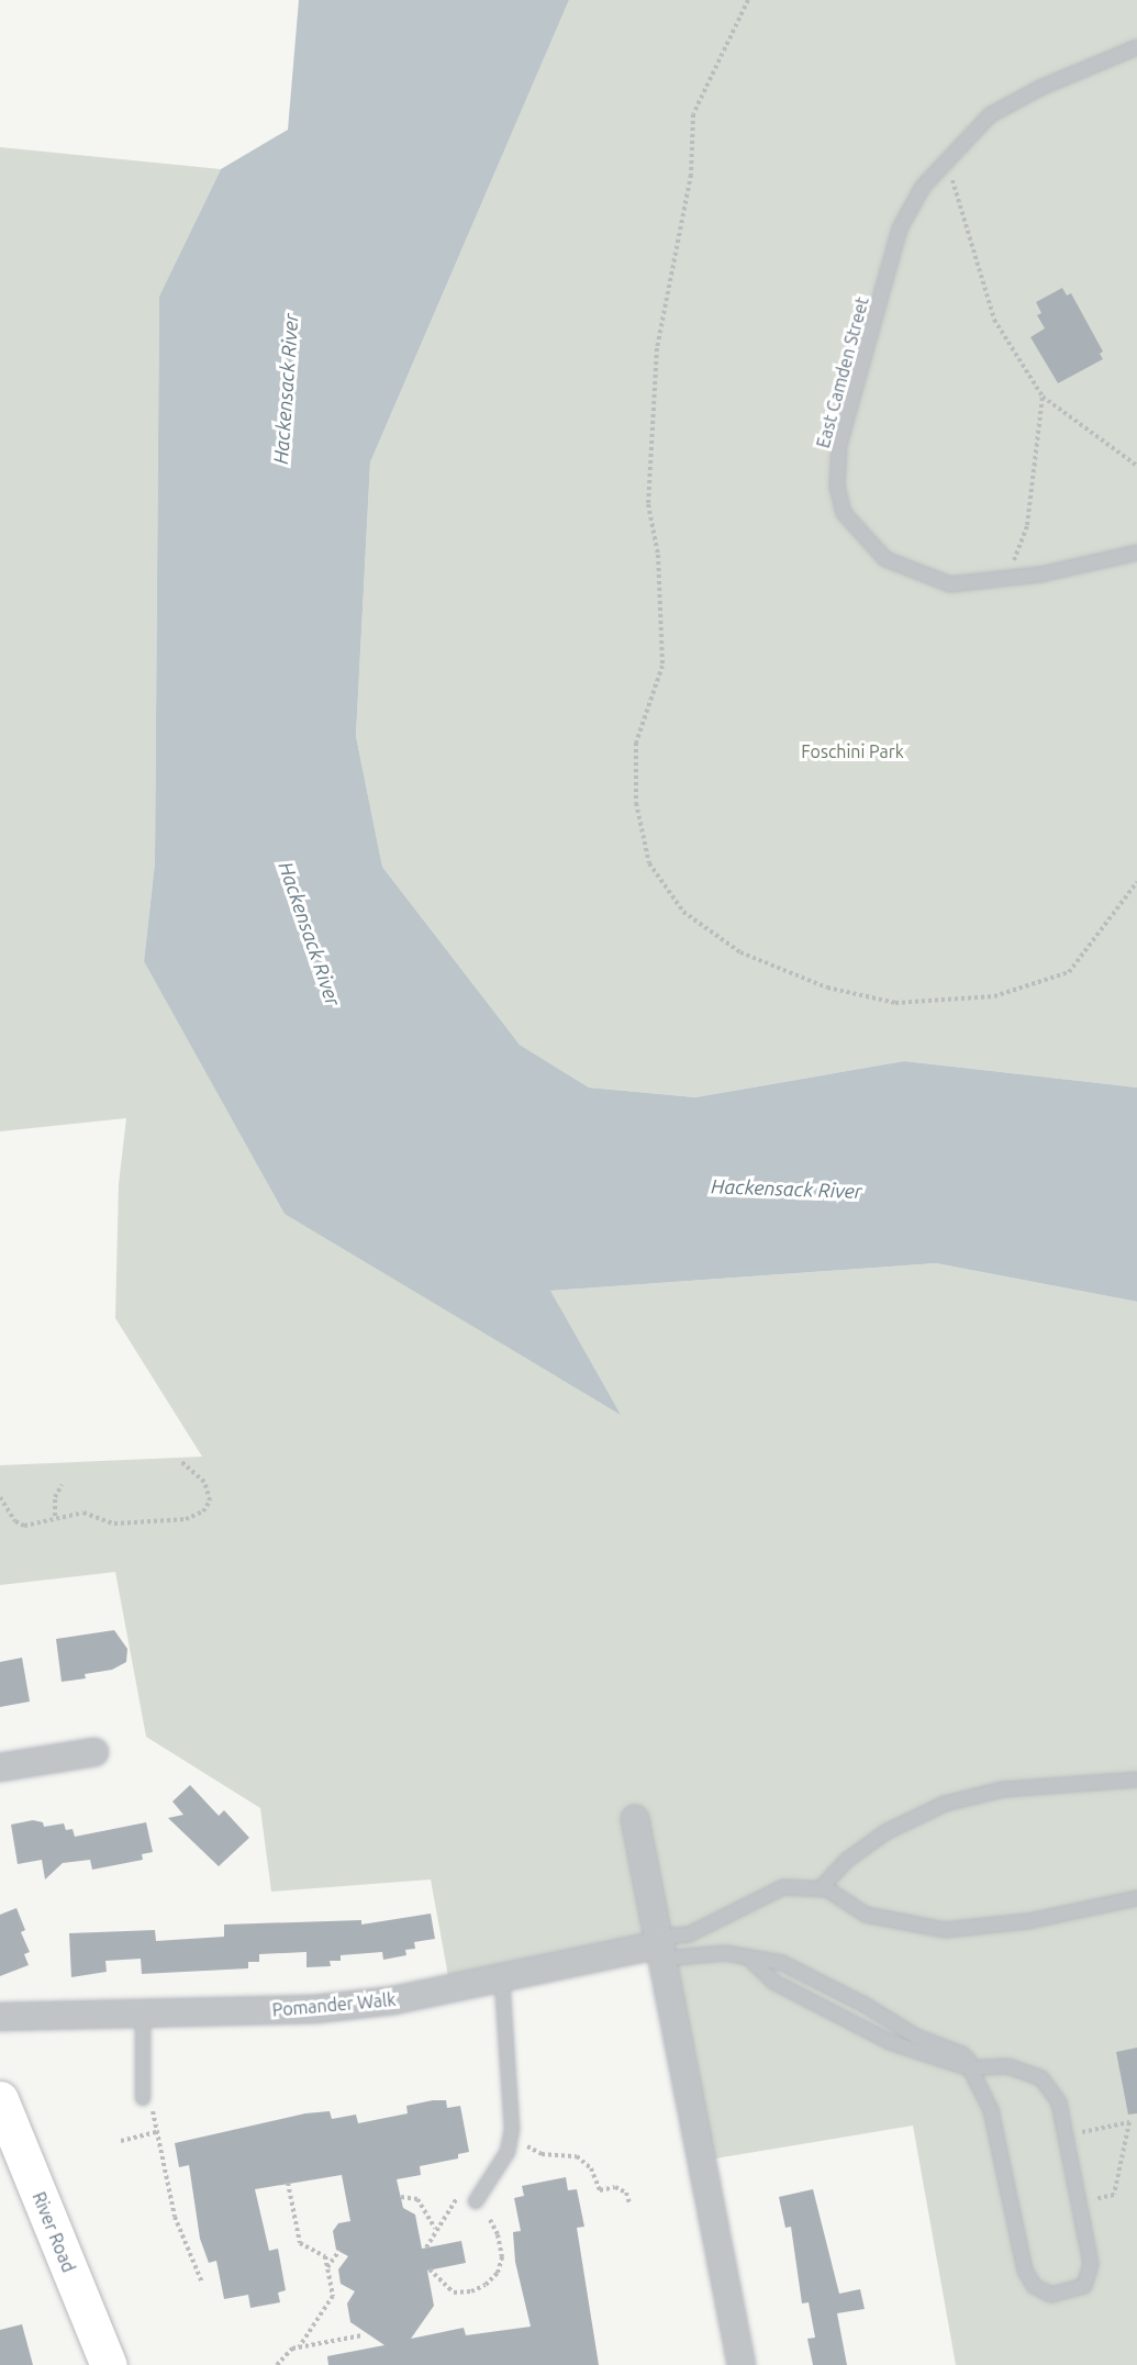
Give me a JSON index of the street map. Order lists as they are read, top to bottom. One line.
{"streets":{"main road":["River Road"],"street":["Pomander Walk"],"lane":["East Camden Street"]},"water":["Hackensack River"],"parks":["Foschini Park"]}
